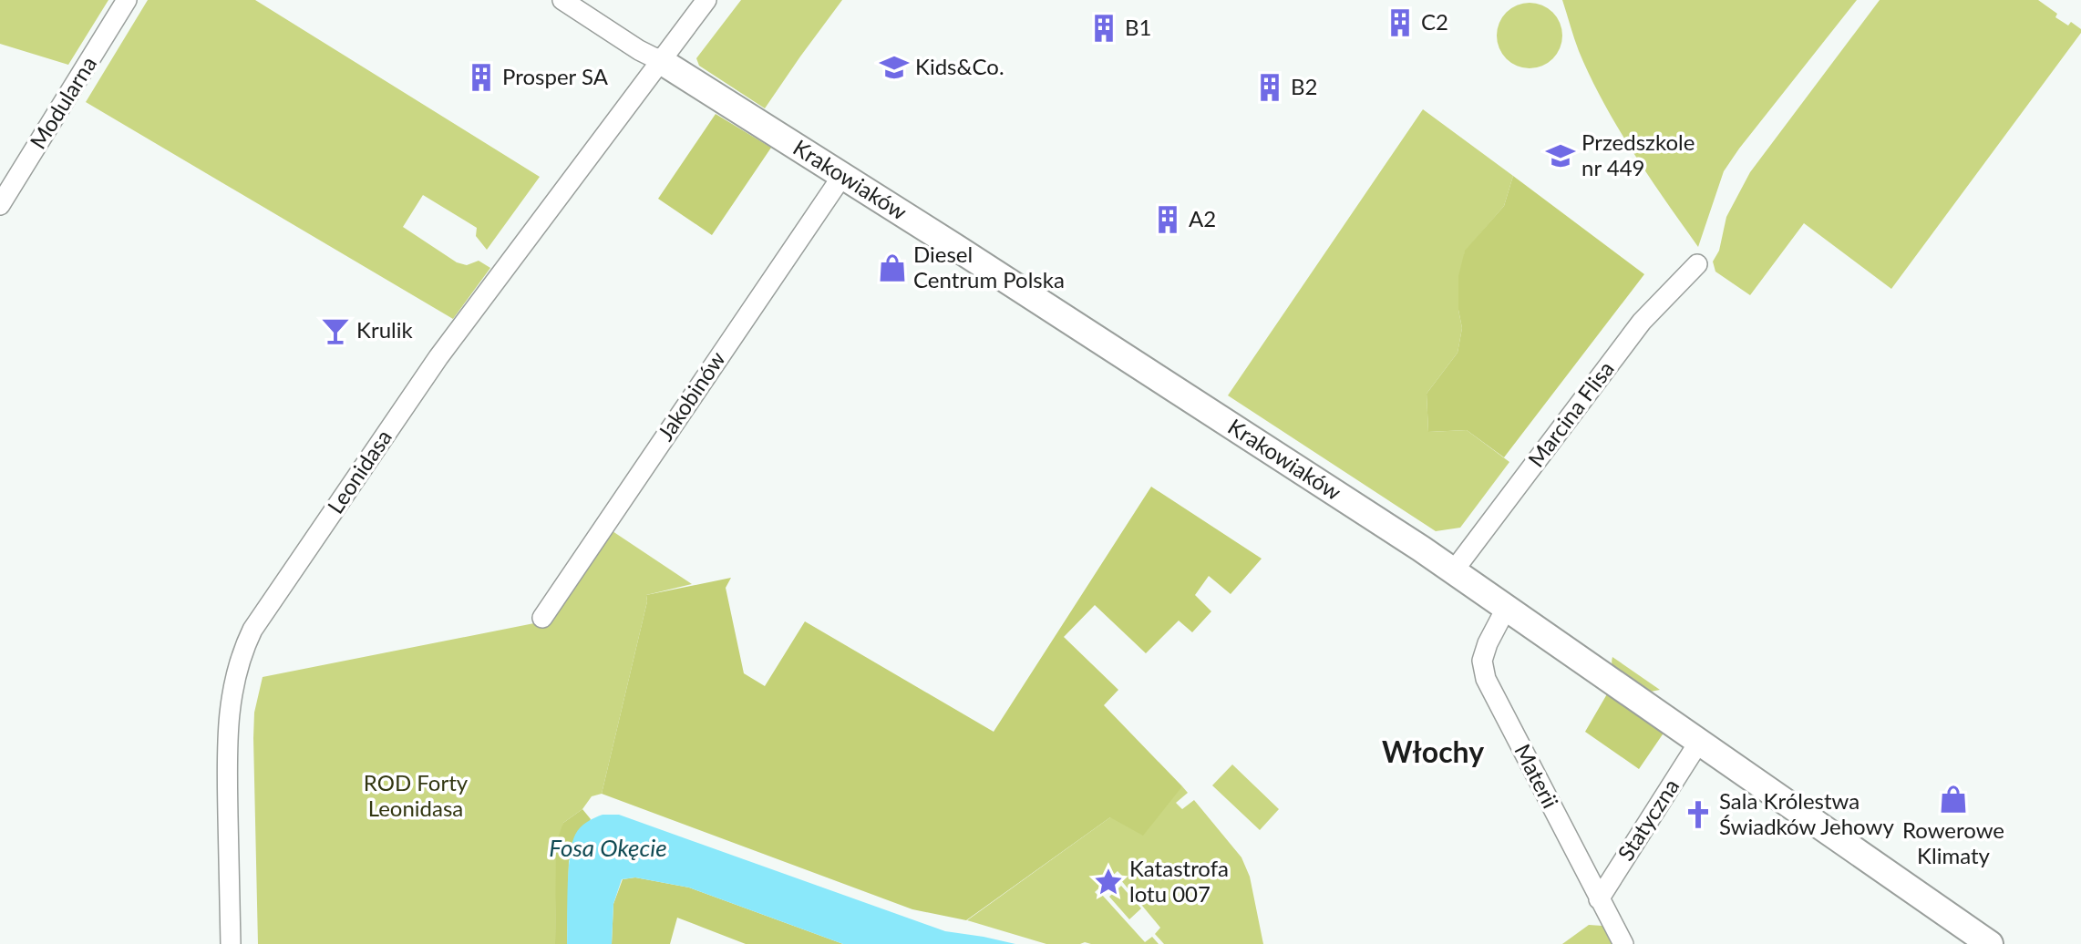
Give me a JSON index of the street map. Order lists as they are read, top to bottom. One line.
{"streets":{"street":["Modularna","Krakowiaków","Jakobinów","Marcina Flisa","Leonidasa","Materii","Statyczna"]},"crossings":[["Krakowiaków","Jakobinów"],["Krakowiaków","Marcina Flisa"],["Krakowiaków","Leonidasa"],["Krakowiaków","Materii"],["Krakowiaków","Statyczna"],["Materii","Statyczna"]],"districts":["Włochy"],"water":["Fosa Okęcie"],"parks":["ROD Forty Leonidasa"],"places":{"building":["C2","B1","Prosper SA","B2","A2"],"school or university":["Kids&Co.","Przedszkole nr 449"],"shop":["Diesel Centrum Polska","Rowerowe Klimaty"],"bar":["Krulik"],"church":["Sala Królestwa Świadków Jehowy"],"place":["Katastrofa lotu 007"]}}
